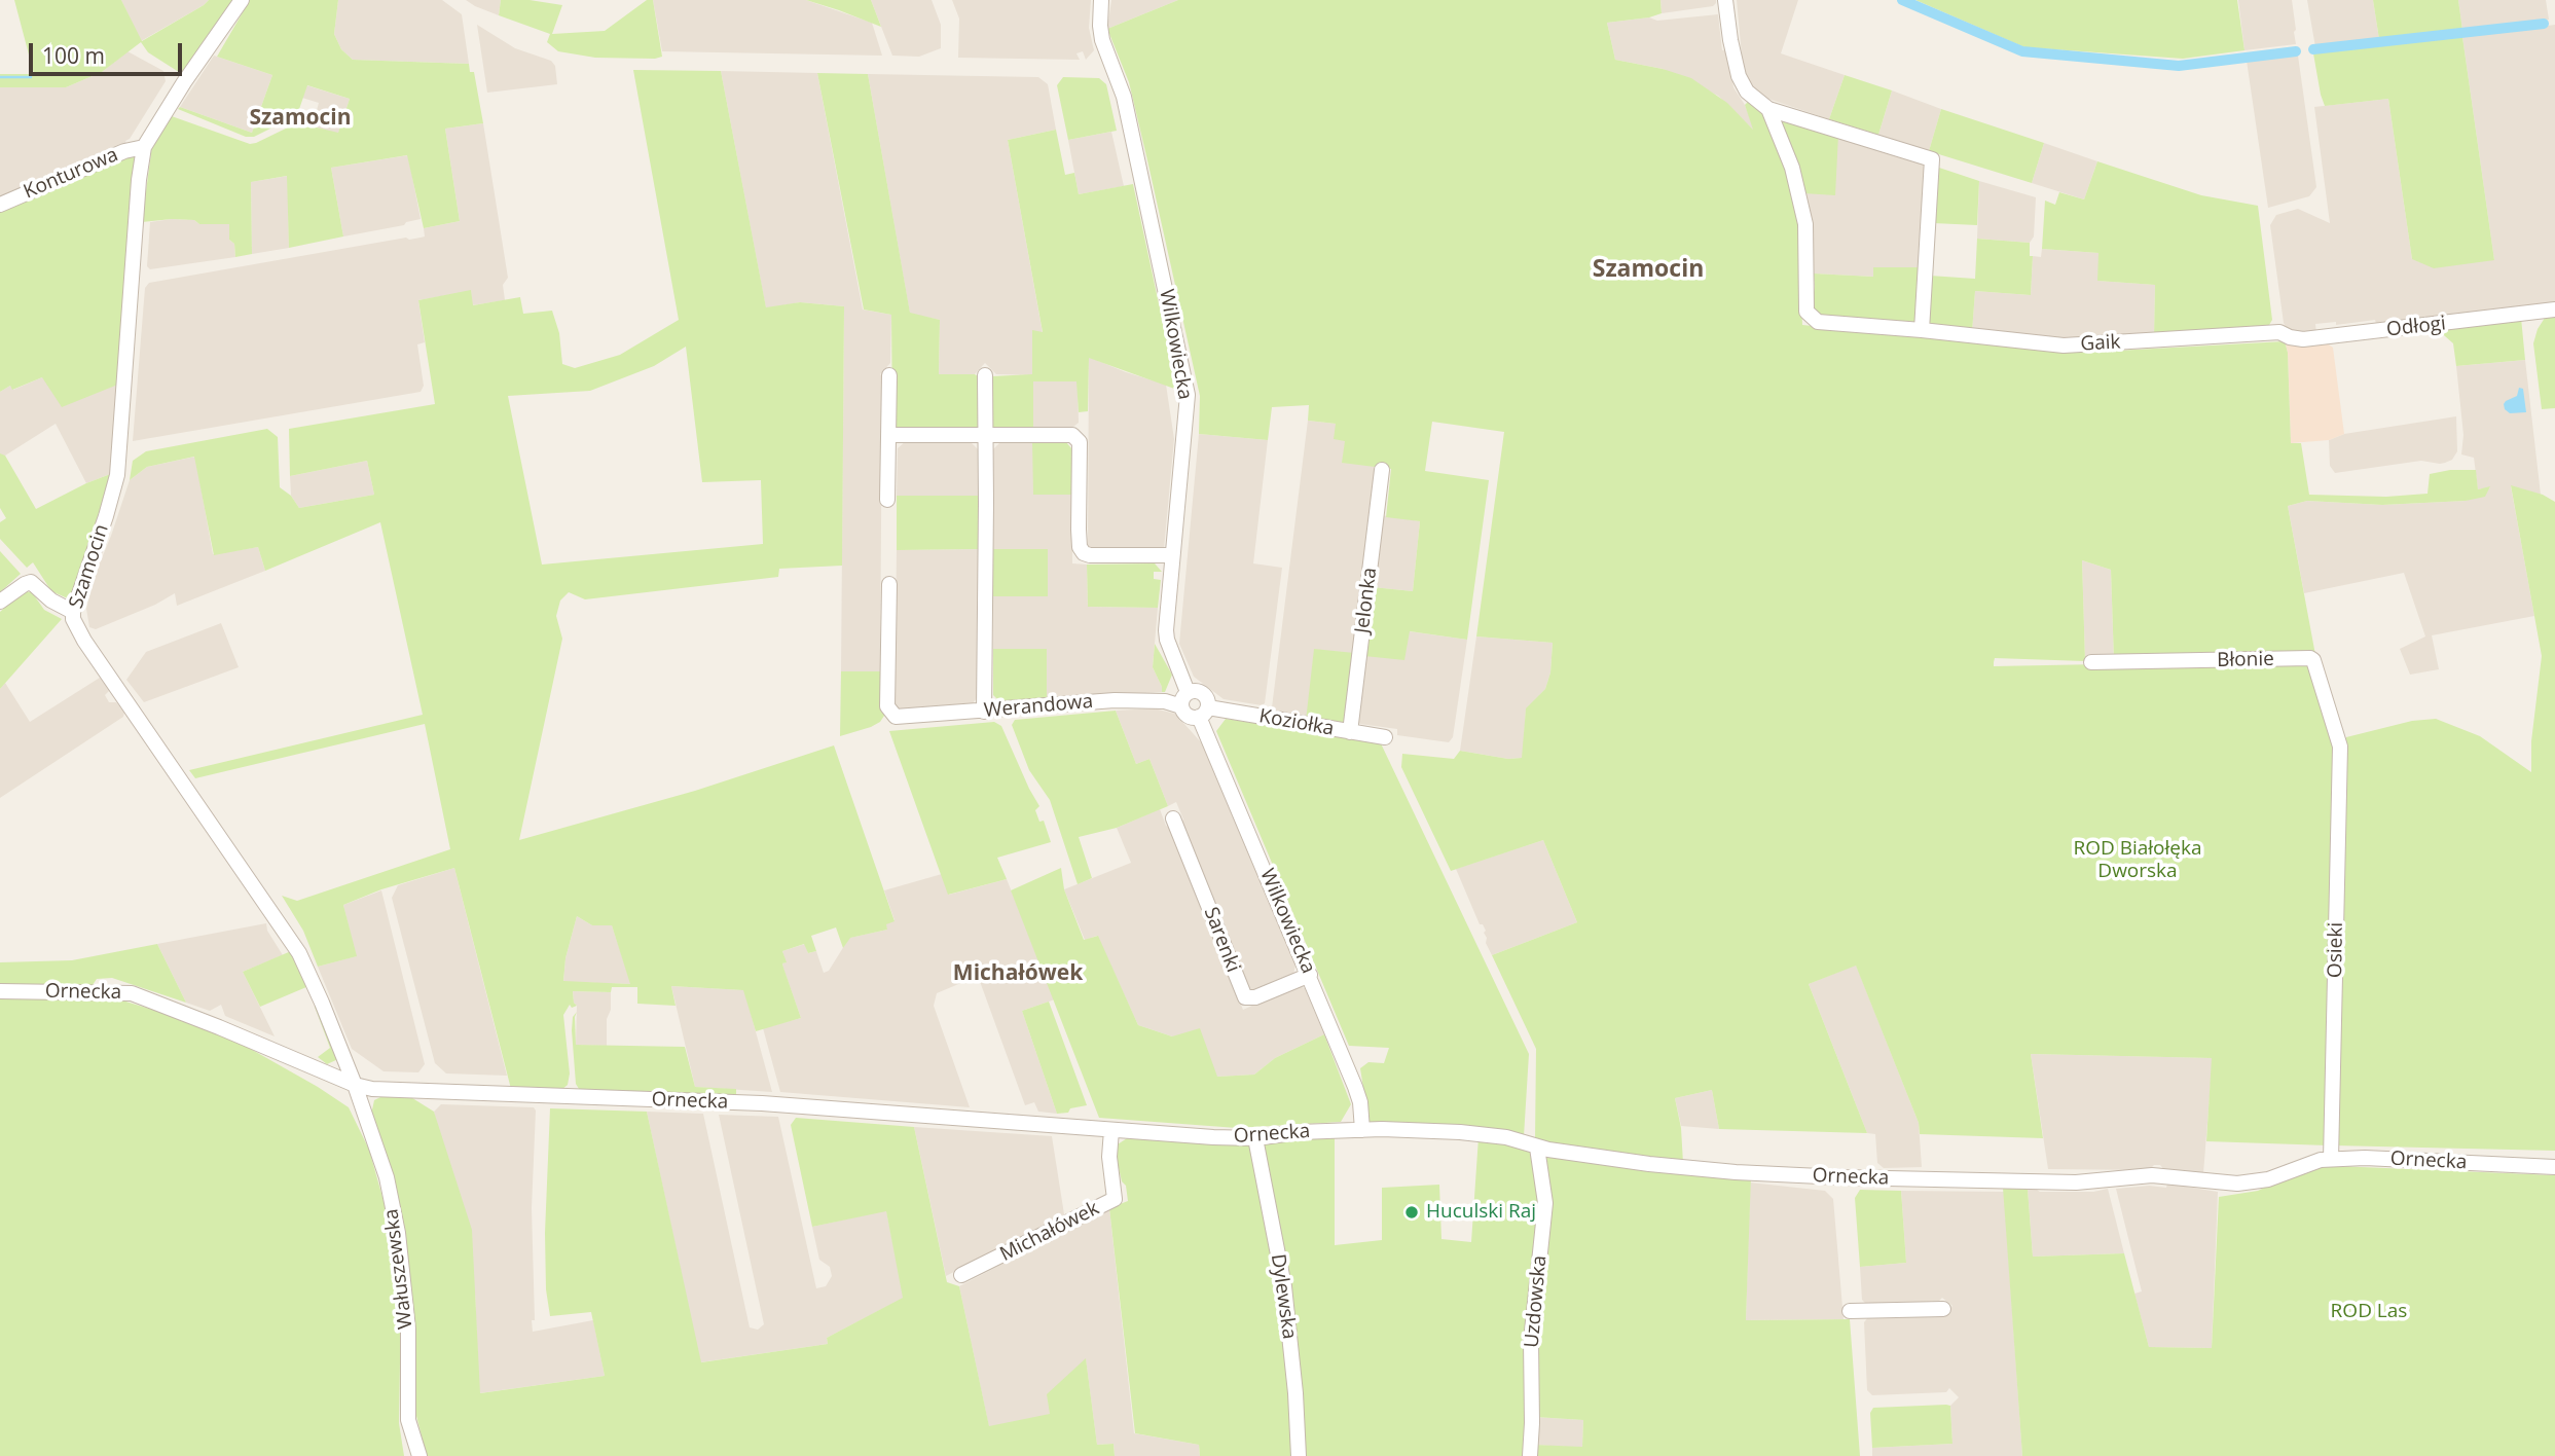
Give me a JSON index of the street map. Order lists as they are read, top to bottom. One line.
{"streets":{"street":["Konturowa","Odłogi","Gaik","Wilkowiecka","Szamocin","Jelonka","Błonie","Werandowa","Koziołka","Sarenki","Osieki","Ornecka","Michałówek","Wałuszewska","Dylewska","Uzdowska"]},"crossings":[["Konturowa","Szamocin"],["Odłogi","Gaik"],["Wilkowiecka","Werandowa"],["Wilkowiecka","Koziołka"],["Wilkowiecka","Sarenki"],["Wilkowiecka","Ornecka"],["Szamocin","Ornecka"],["Szamocin","Wałuszewska"],["Jelonka","Koziołka"],["Błonie","Osieki"],["Werandowa","Koziołka"],["Osieki","Ornecka"],["Ornecka","Michałówek"],["Ornecka","Wałuszewska"],["Ornecka","Dylewska"],["Ornecka","Uzdowska"]],"districts":["Szamocin","Szamocin","Michałówek"],"parks":["ROD Białołęka Dworska","ROD Las"],"places":["Huculski Raj"],"scale_bar":"100 m"}
